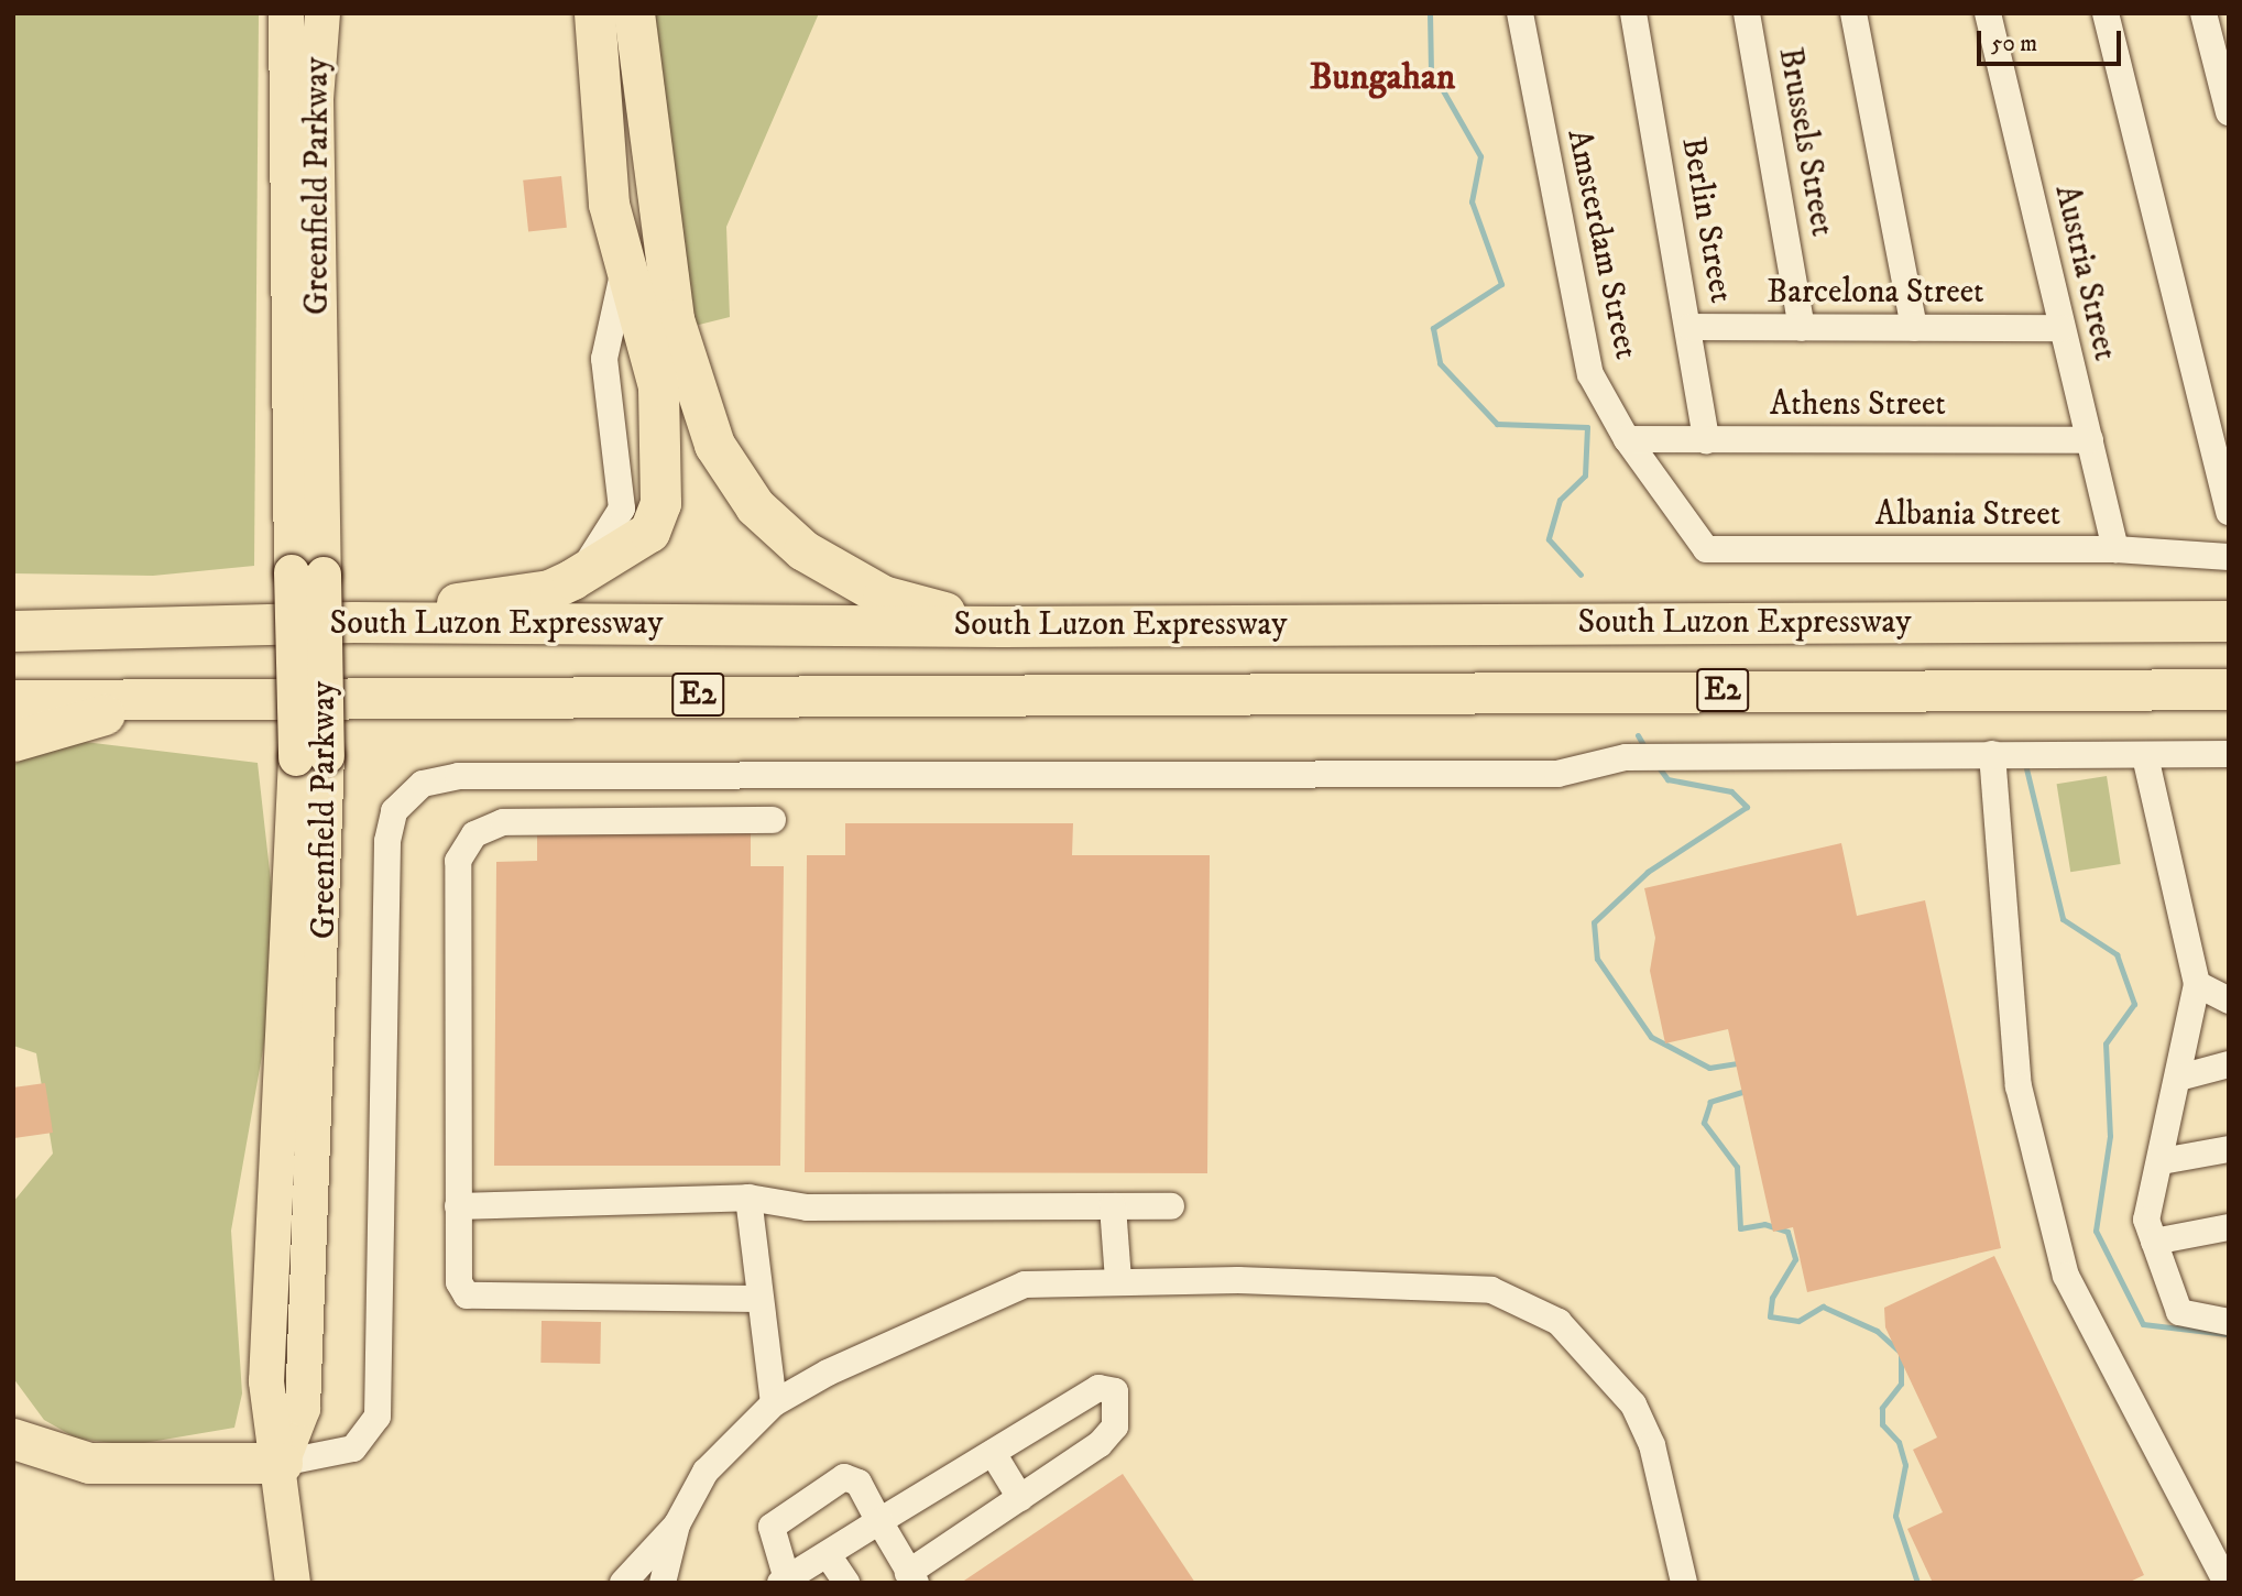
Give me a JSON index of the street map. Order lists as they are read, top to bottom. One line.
{"streets":{"highway":["South Luzon Expressway","E2"],"main road":["Greenfield Parkway"],"street":["Brussels Street","Berlin Street","Amsterdam Street","Austria Street","Barcelona Street","Athens Street","Albania Street"]},"crossings":[["Brussels Street","Barcelona Street"],["Berlin Street","Barcelona Street"],["Berlin Street","Athens Street"],["Amsterdam Street","Athens Street"],["Amsterdam Street","Albania Street"],["Austria Street","Barcelona Street"],["Austria Street","Athens Street"],["Austria Street","Albania Street"]],"districts":["Bungahan"],"scale_bar":"50 m"}
